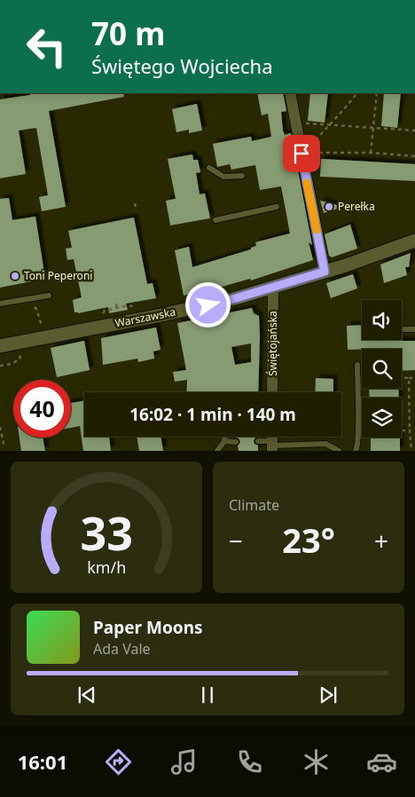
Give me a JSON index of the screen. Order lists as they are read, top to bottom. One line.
{"streets":{"street":["Warszawska","Świętojańska"]},"crossings":[["Warszawska","Świętojańska"]],"places":["Perełka","Toni Peperoni"],"page":{"turn":["70 m","Świętego Wojciecha"],"limit":"40","trip":"16:02 · 1 min · 140 m","tile":"Climate","heat":["−","23°","+"],"song":["Paper Moons","Ada Vale"],"tabs":"16:01","gauge":["33","km/h"]}}
